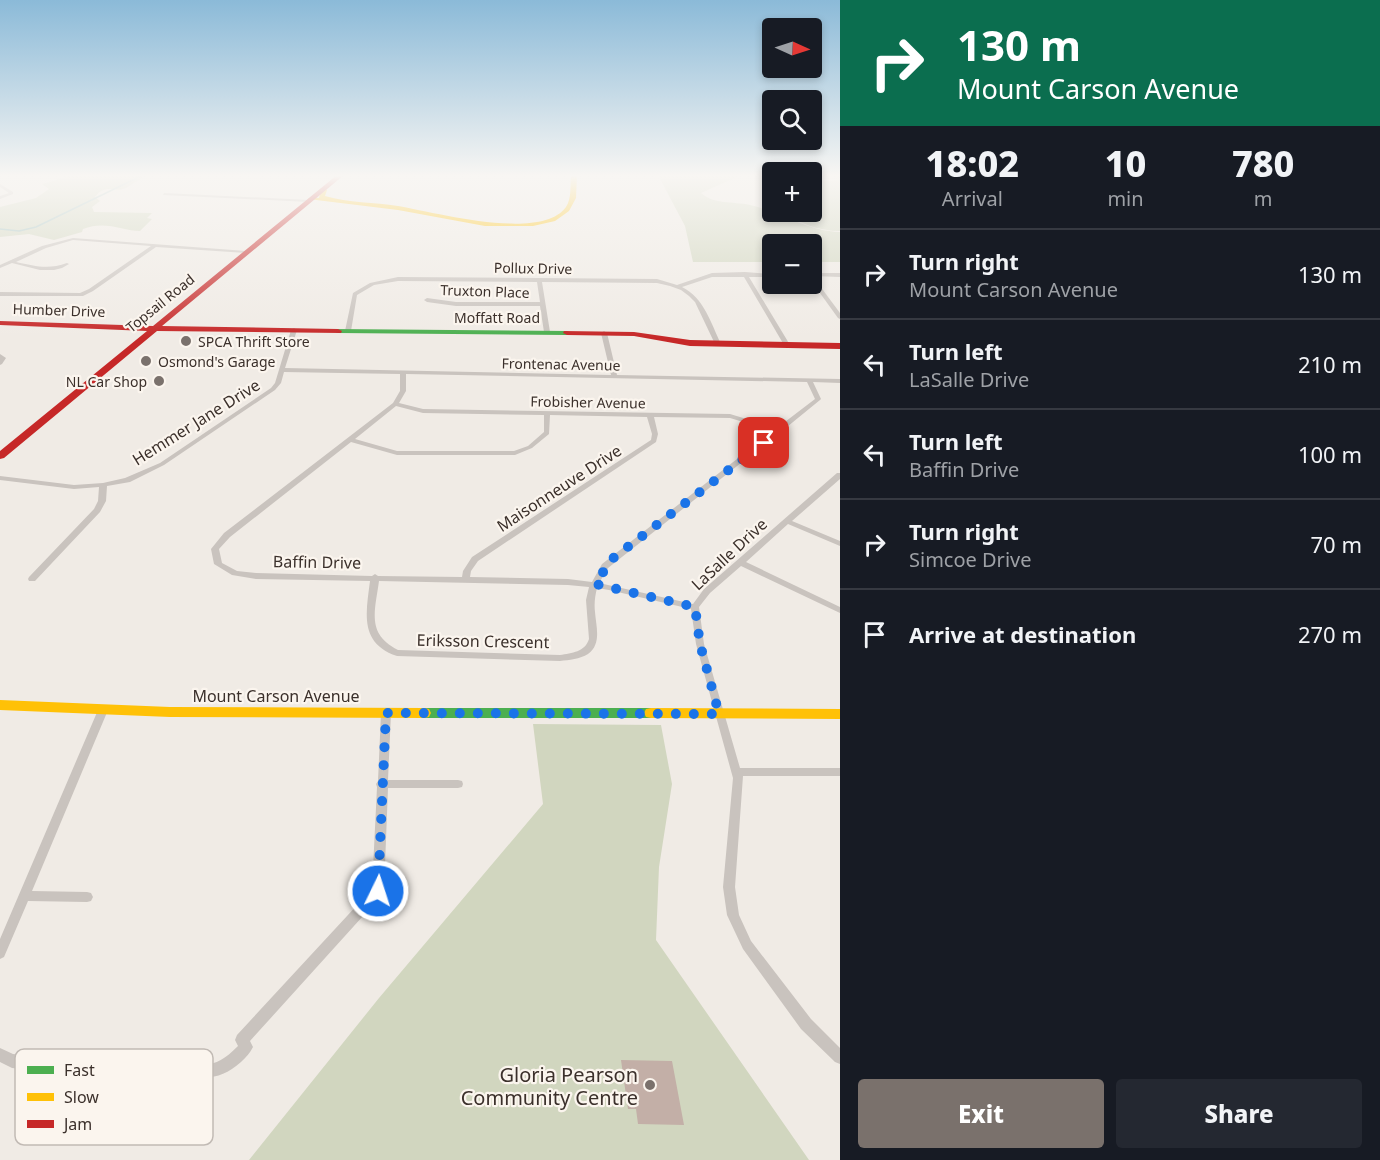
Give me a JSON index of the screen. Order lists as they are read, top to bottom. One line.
{"streets":{"street":["Pollux Drive","Truxton Place","Topsail Road","Humber Drive","Moffatt Road","Frontenac Avenue","Frobisher Avenue","Hemmer Jane Drive","Maisonneuve Drive","LaSalle Drive","Baffin Drive","Eriksson Crescent","Mount Carson Avenue"]},"crossings":[["Pollux Drive","Moffatt Road"],["Topsail Road","Humber Drive"],["Topsail Road","Moffatt Road"],["Humber Drive","Moffatt Road"],["Moffatt Road","Hemmer Jane Drive"],["Frontenac Avenue","Hemmer Jane Drive"],["Frobisher Avenue","Maisonneuve Drive"],["Frobisher Avenue","Baffin Drive"],["Maisonneuve Drive","Baffin Drive"],["LaSalle Drive","Baffin Drive"],["LaSalle Drive","Mount Carson Avenue"],["Baffin Drive","Eriksson Crescent"]],"places":["SPCA Thrift Store","Osmond's Garage","NL Car Shop","Gloria Pearson Community Centre"],"legend":["Fast","Slow","Jam"],"north":"right","page":{"turn":["130 m","Mount Carson Avenue"],"map_buttons":["+","−"],"eta":["18:02","Arrival","10","min","780","m"],"list":[{"name":"Turn right","note":"Mount Carson Avenue","value":"130 m"},{"name":"Turn left","note":"LaSalle Drive","value":"210 m"},{"name":"Turn left","note":"Baffin Drive","value":"100 m"},{"name":"Turn right","note":"Simcoe Drive","value":"70 m"},{"name":"Arrive at destination","value":"270 m"}],"buttons":["Exit","Share"]}}
